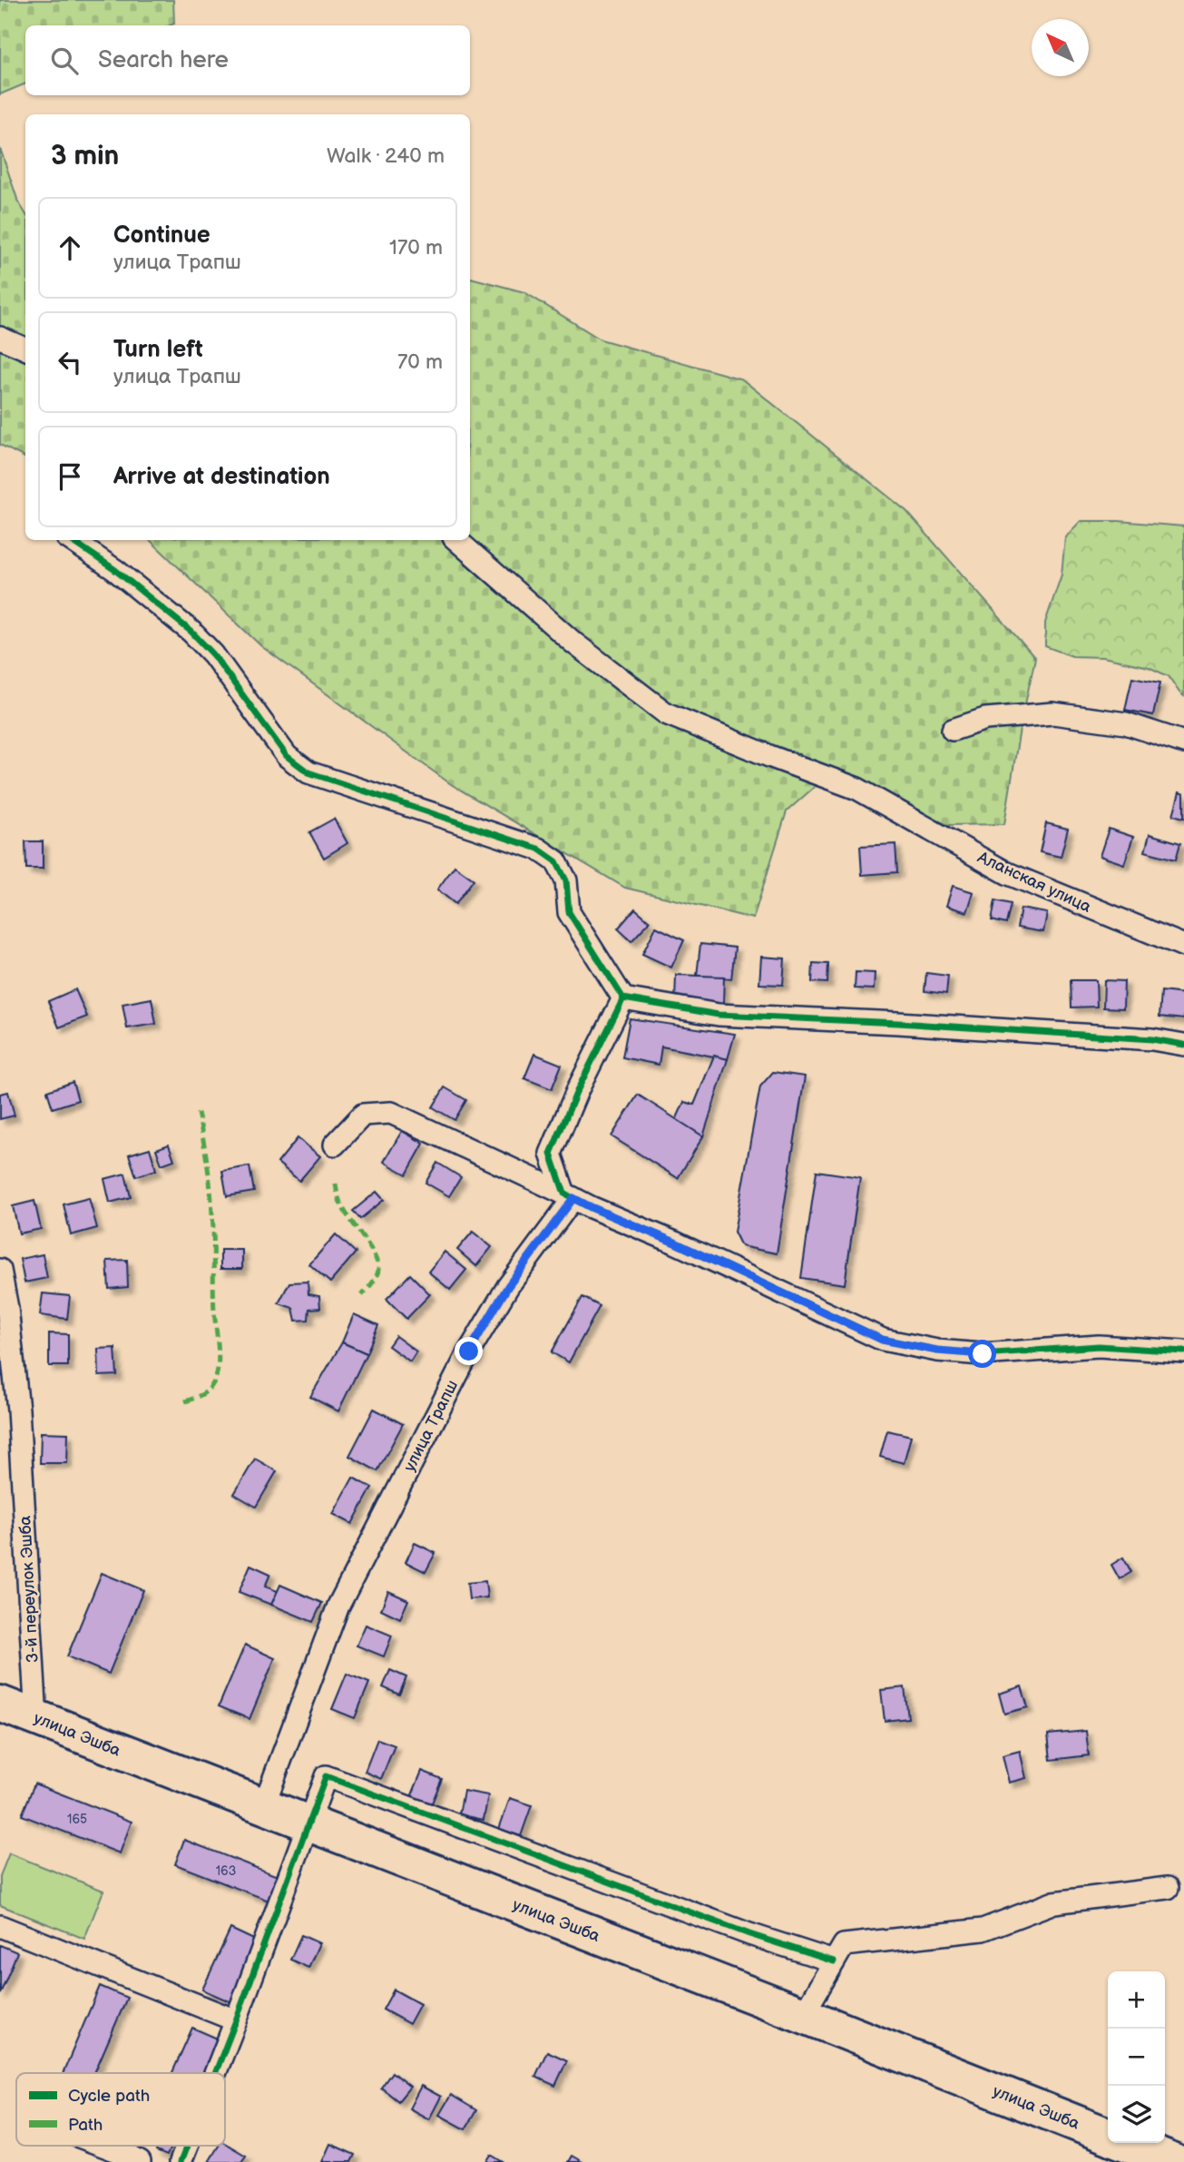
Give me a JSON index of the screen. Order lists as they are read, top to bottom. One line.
{"streets":{"highway":["улица Эшба"],"street":["Аланская улица","улица Трапш","3-й переулок Эшба"]},"crossings":[["улица Трапш","улица Эшба"],["3-й переулок Эшба","улица Эшба"]],"house_numbers":["165","163"],"legend":["Cycle path","Path"],"north":"top left","page":{"search":"Search here","heading":["3 min","Walk · 240 m"],"list":[["Continue","улица Трапш","170 m"],["Turn left","улица Трапш","70 m"],"Arrive at destination"],"map_buttons":["+","−"]}}
